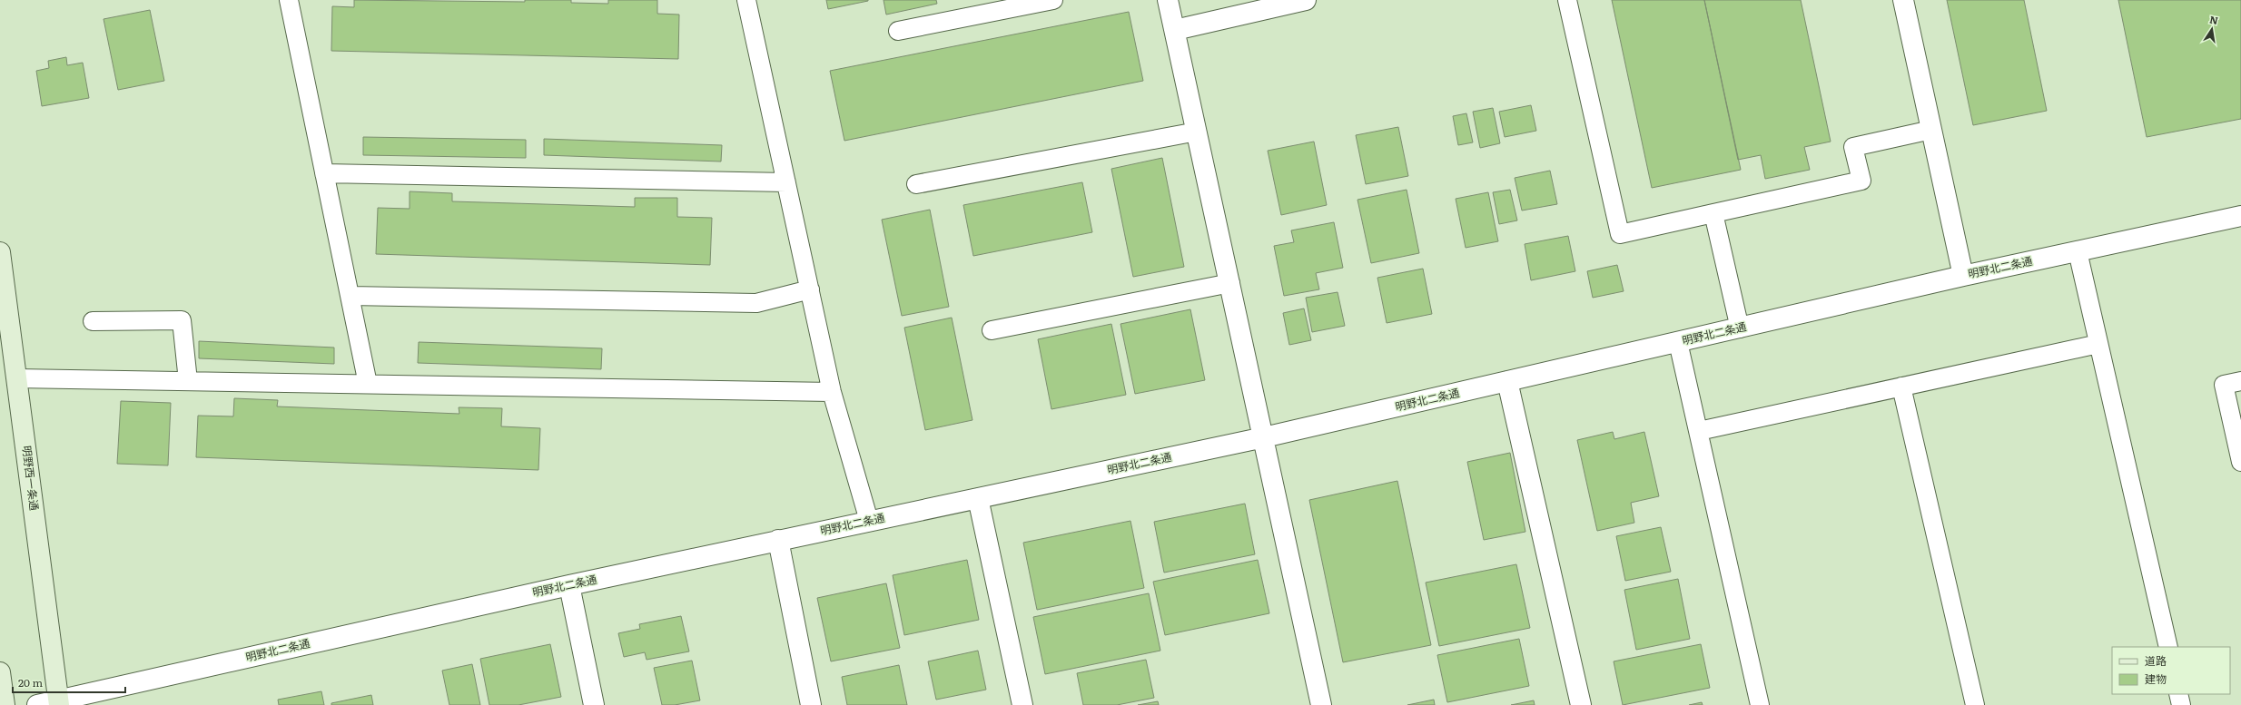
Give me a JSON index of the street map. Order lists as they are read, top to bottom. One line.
{"streets":{"street":["明野北二条通","明野西一条通"]},"crossings":[["明野北二条通","明野西一条通"]],"legend":["道路","建物"],"scale_bar":"20 m","north":"top"}
